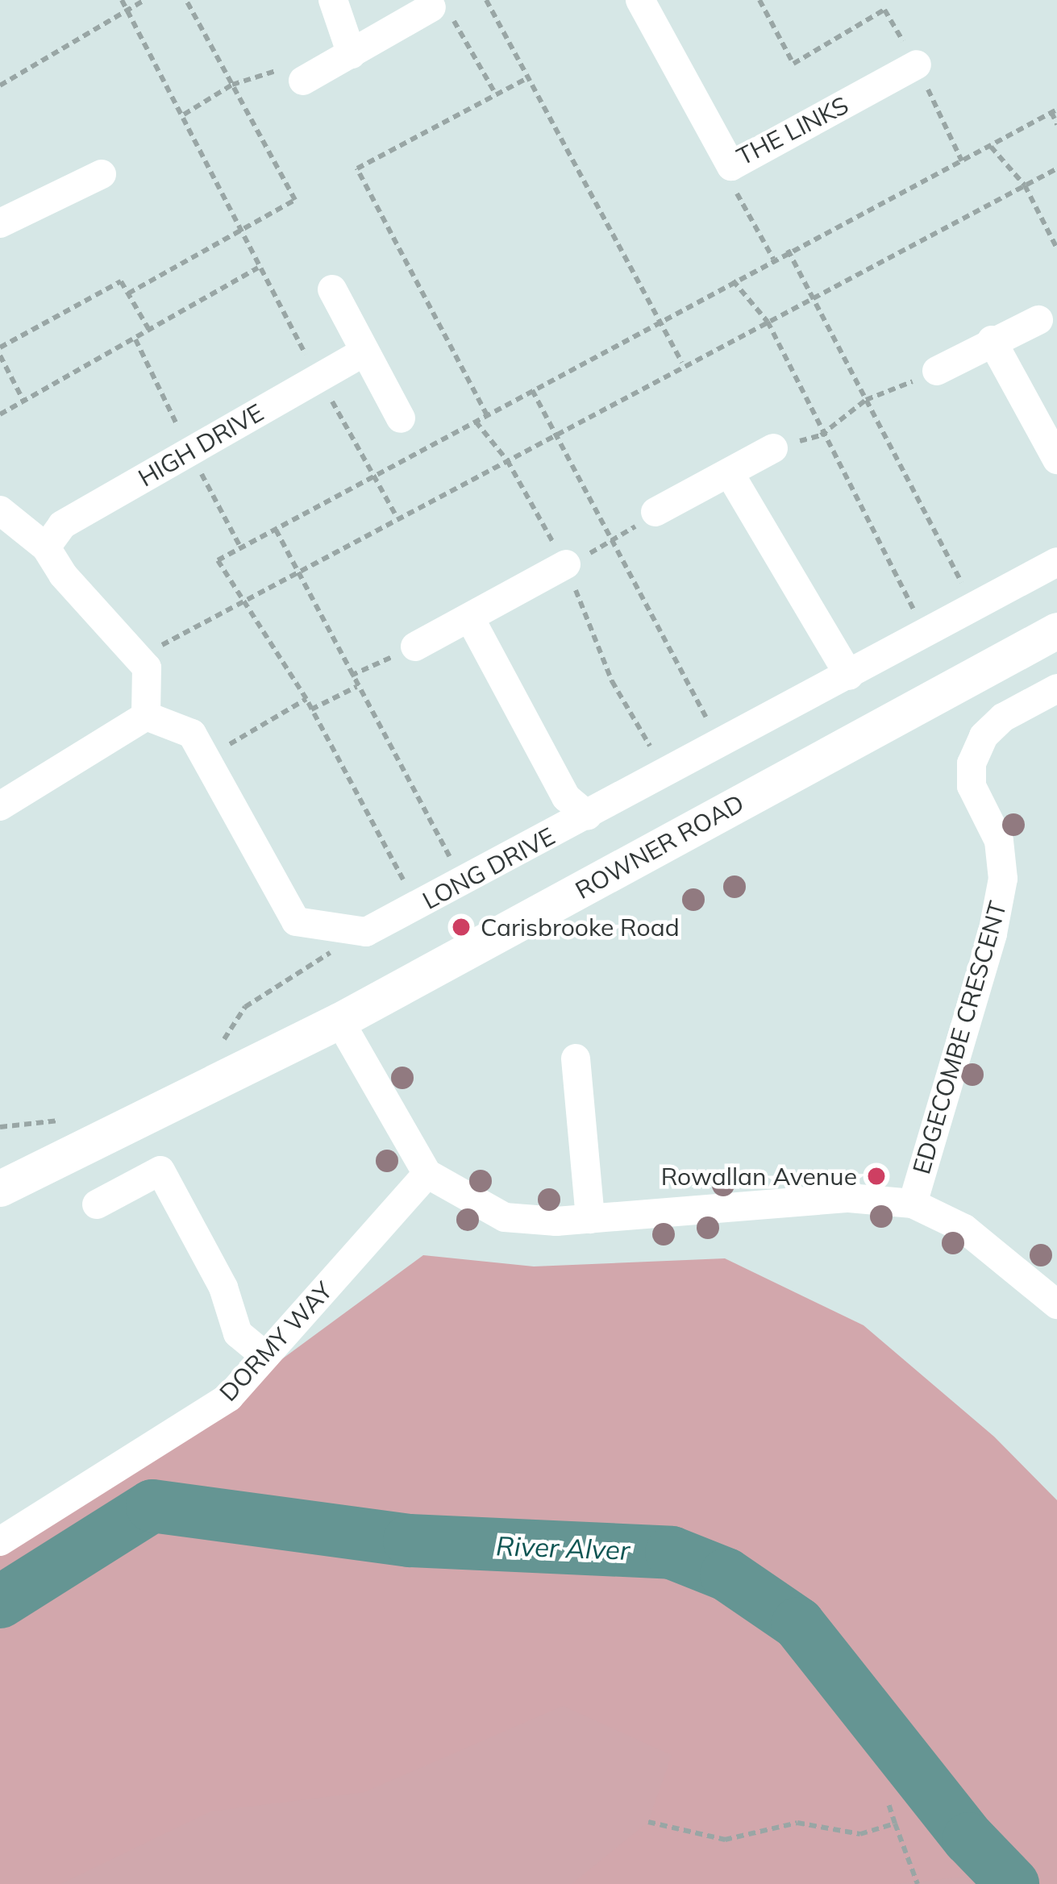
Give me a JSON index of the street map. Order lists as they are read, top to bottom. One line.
{"streets":{"main road":["ROWNER ROAD"],"street":["THE LINKS","HIGH DRIVE","LONG DRIVE","EDGECOMBE CRESCENT","DORMY WAY"]},"water":["River Alver"],"places":["Carisbrooke Road","Rowallan Avenue"]}
